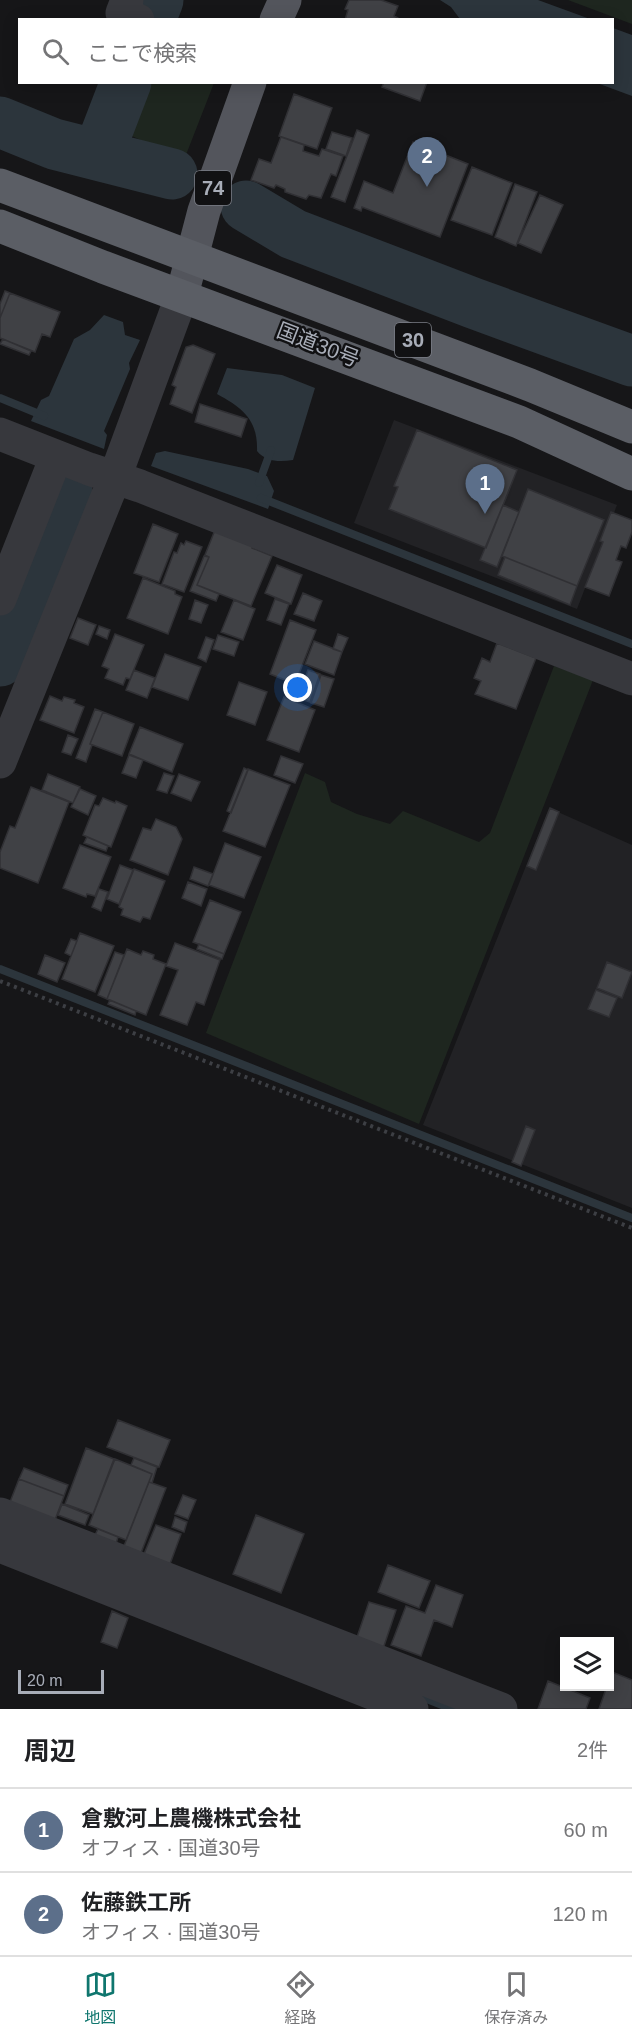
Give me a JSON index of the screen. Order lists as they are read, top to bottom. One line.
{"streets":{"highway":["30","国道30号"],"main road":["74"]},"crossings":[["74","国道30号"]],"scale_bar":"20 m","page":{"search":"ここで検索","pins":["2","1"],"scale":"20 m","heading":["周辺","2件"],"list":[{"mark":"1","name":"倉敷河上農機株式会社","note":"オフィス · 国道30号","value":"60 m"},{"mark":"2","name":"佐藤鉄工所","note":"オフィス · 国道30号","value":"120 m"}],"nav":["地図","経路","保存済み"]}}
